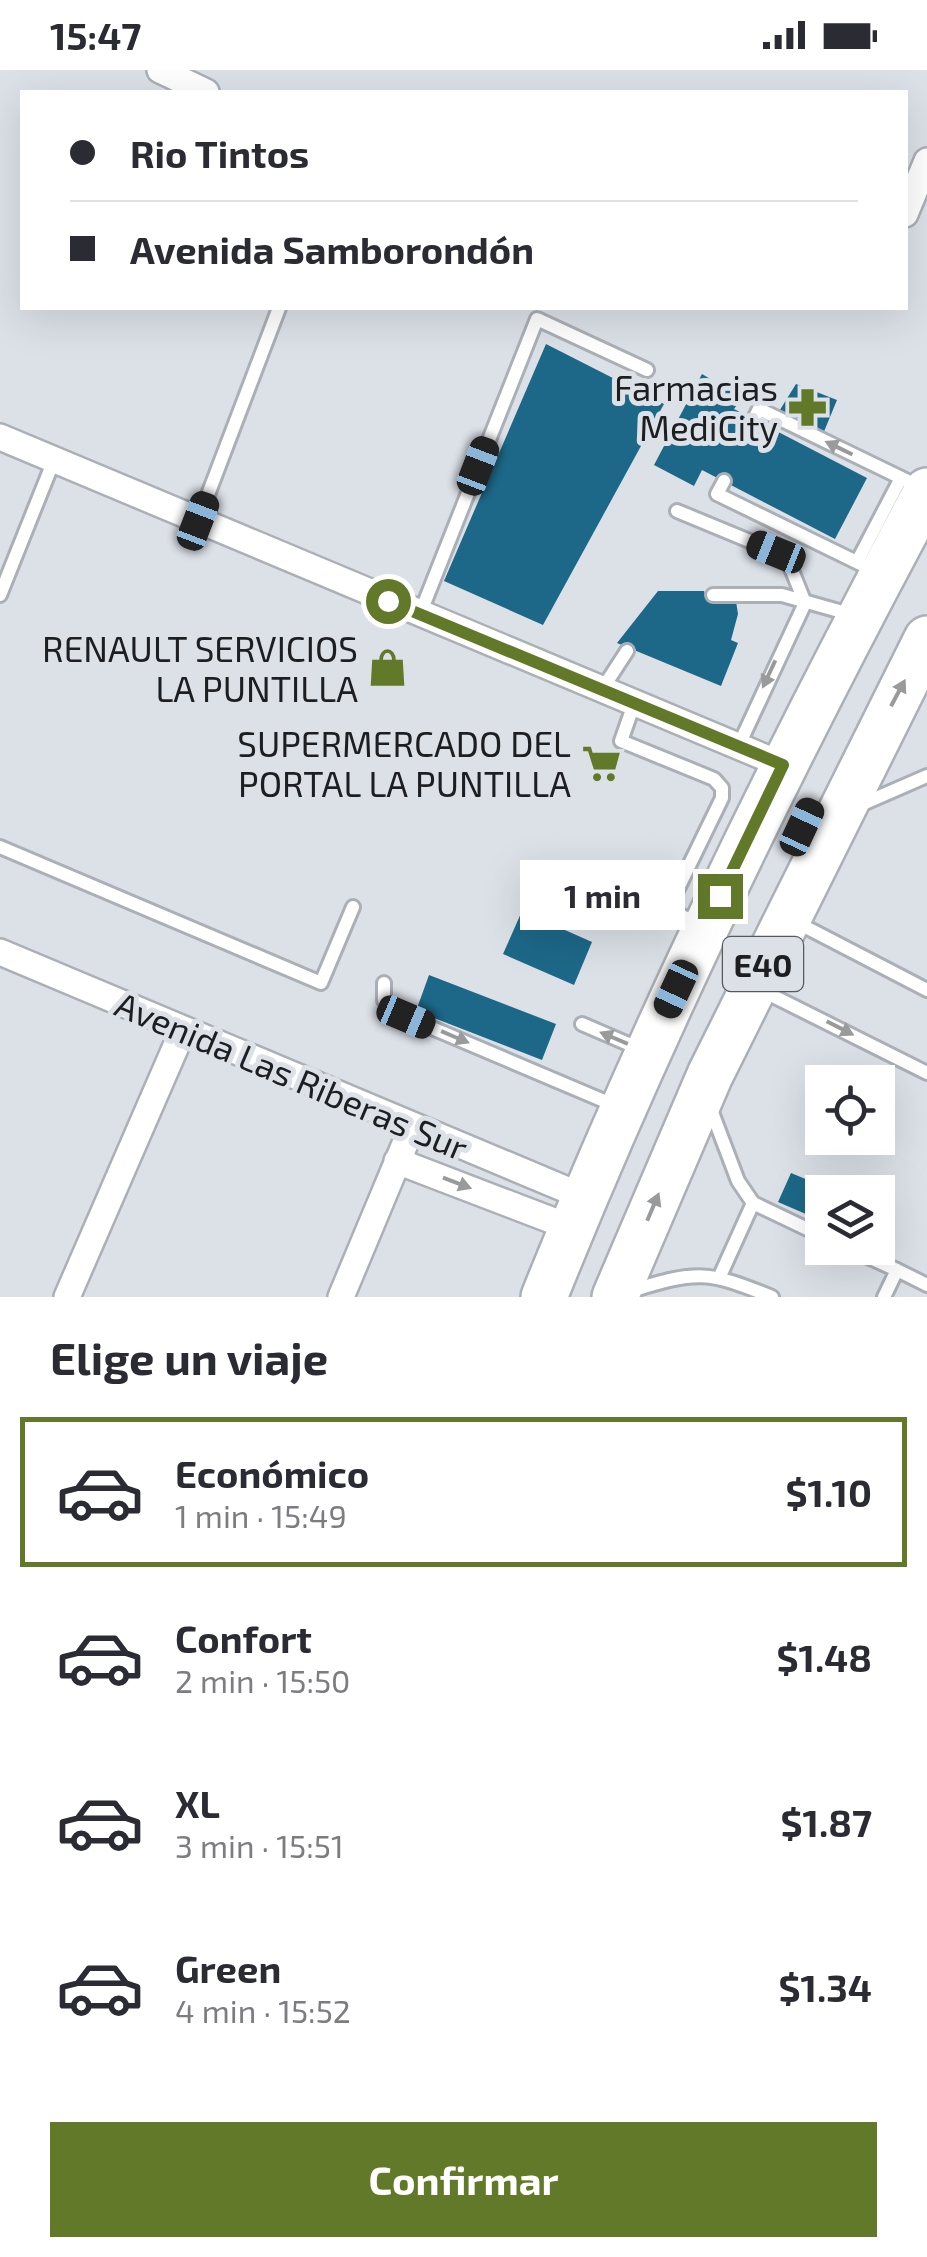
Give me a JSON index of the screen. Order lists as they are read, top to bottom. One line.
{"streets":{"highway":["E40"],"street":["Avenida Las Riberas Sur"]},"crossings":[["E40","Avenida Las Riberas Sur"]],"places":{"pharmacy":["Farmacias MediCity"],"shop":["RENAULT SERVICIOS LA PUNTILLA"],"supermarket":["SUPERMERCADO DEL PORTAL LA PUNTILLA"]},"page":{"status":"15:47","banner":["Rio Tintos","Avenida Samborondón"],"bubble":"1 min","heading":"Elige un viaje","list":[{"name":"Económico","note":"1 min · 15:49","value":"$1.10"},{"name":"Confort","note":"2 min · 15:50","value":"$1.48"},{"name":"XL","note":"3 min · 15:51","value":"$1.87"},{"name":"Green","note":"4 min · 15:52","value":"$1.34"}],"buttons":"Confirmar"}}
